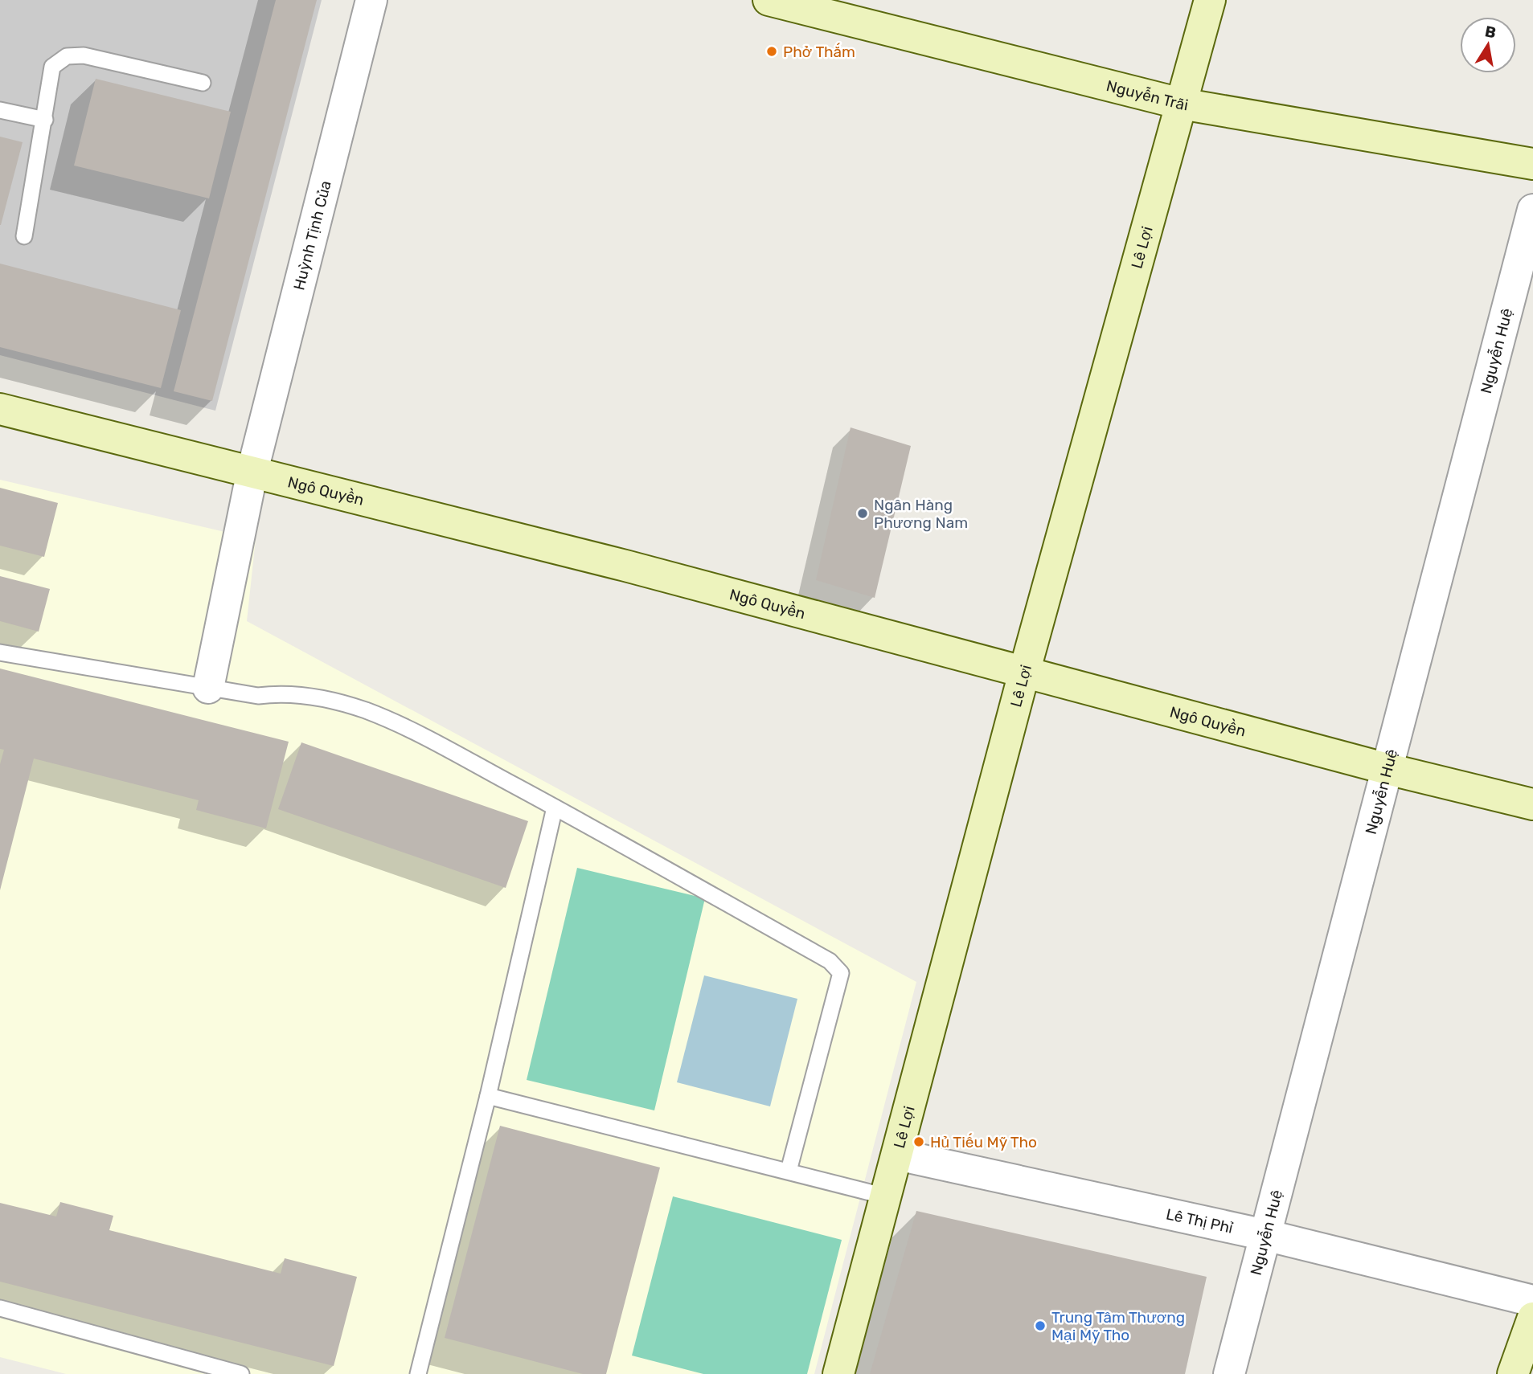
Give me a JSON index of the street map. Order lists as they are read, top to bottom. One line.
{"streets":{"main road":["Nguyễn Trãi","Lê Lợi","Ngô Quyền"],"street":["Huỳnh Tịnh Của","Nguyễn Huệ","Lê Thị Phỉ"]},"crossings":[["Nguyễn Trãi","Lê Lợi"],["Huỳnh Tịnh Của","Ngô Quyền"],["Lê Lợi","Ngô Quyền"],["Lê Lợi","Lê Thị Phỉ"],["Nguyễn Huệ","Ngô Quyền"],["Nguyễn Huệ","Lê Thị Phỉ"]],"places":["Phở Thắm","Ngân Hàng Phương Nam","Hủ Tiếu Mỹ Tho","Trung Tâm Thương Mại Mỹ Tho"],"north":"top"}
